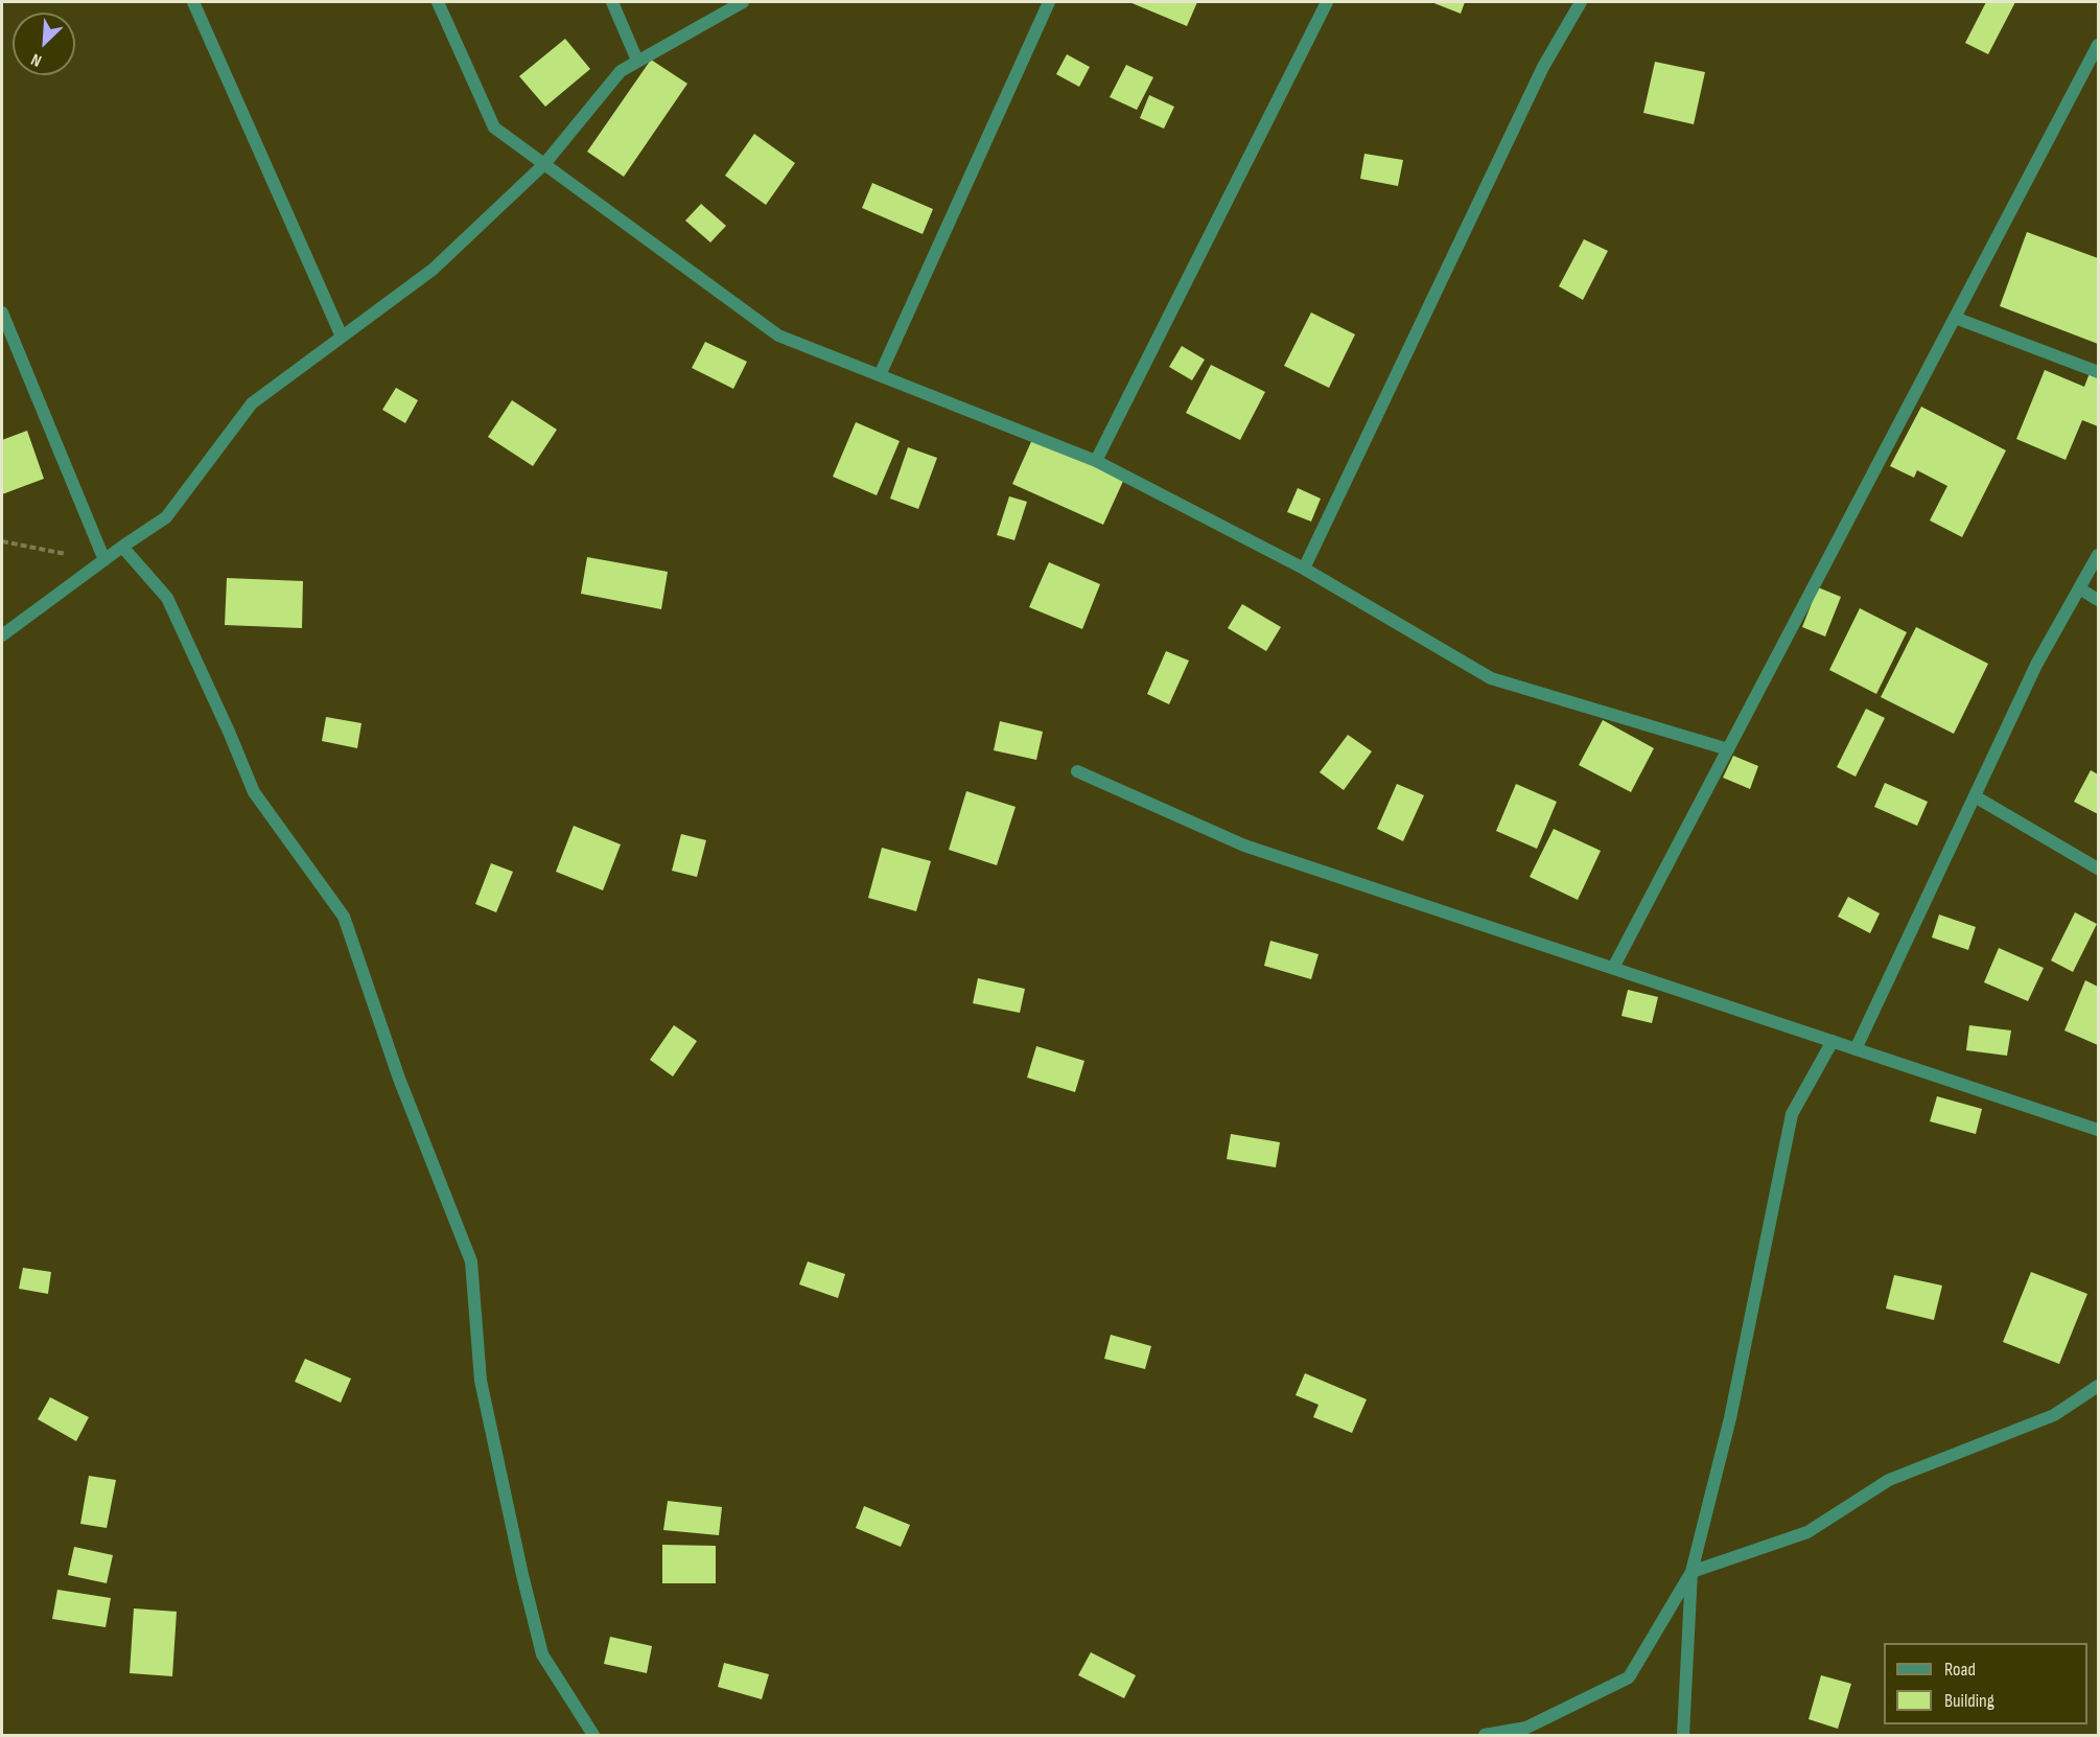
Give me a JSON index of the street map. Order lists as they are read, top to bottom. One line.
{"legend":["Road","Building"],"north":"bottom left"}
